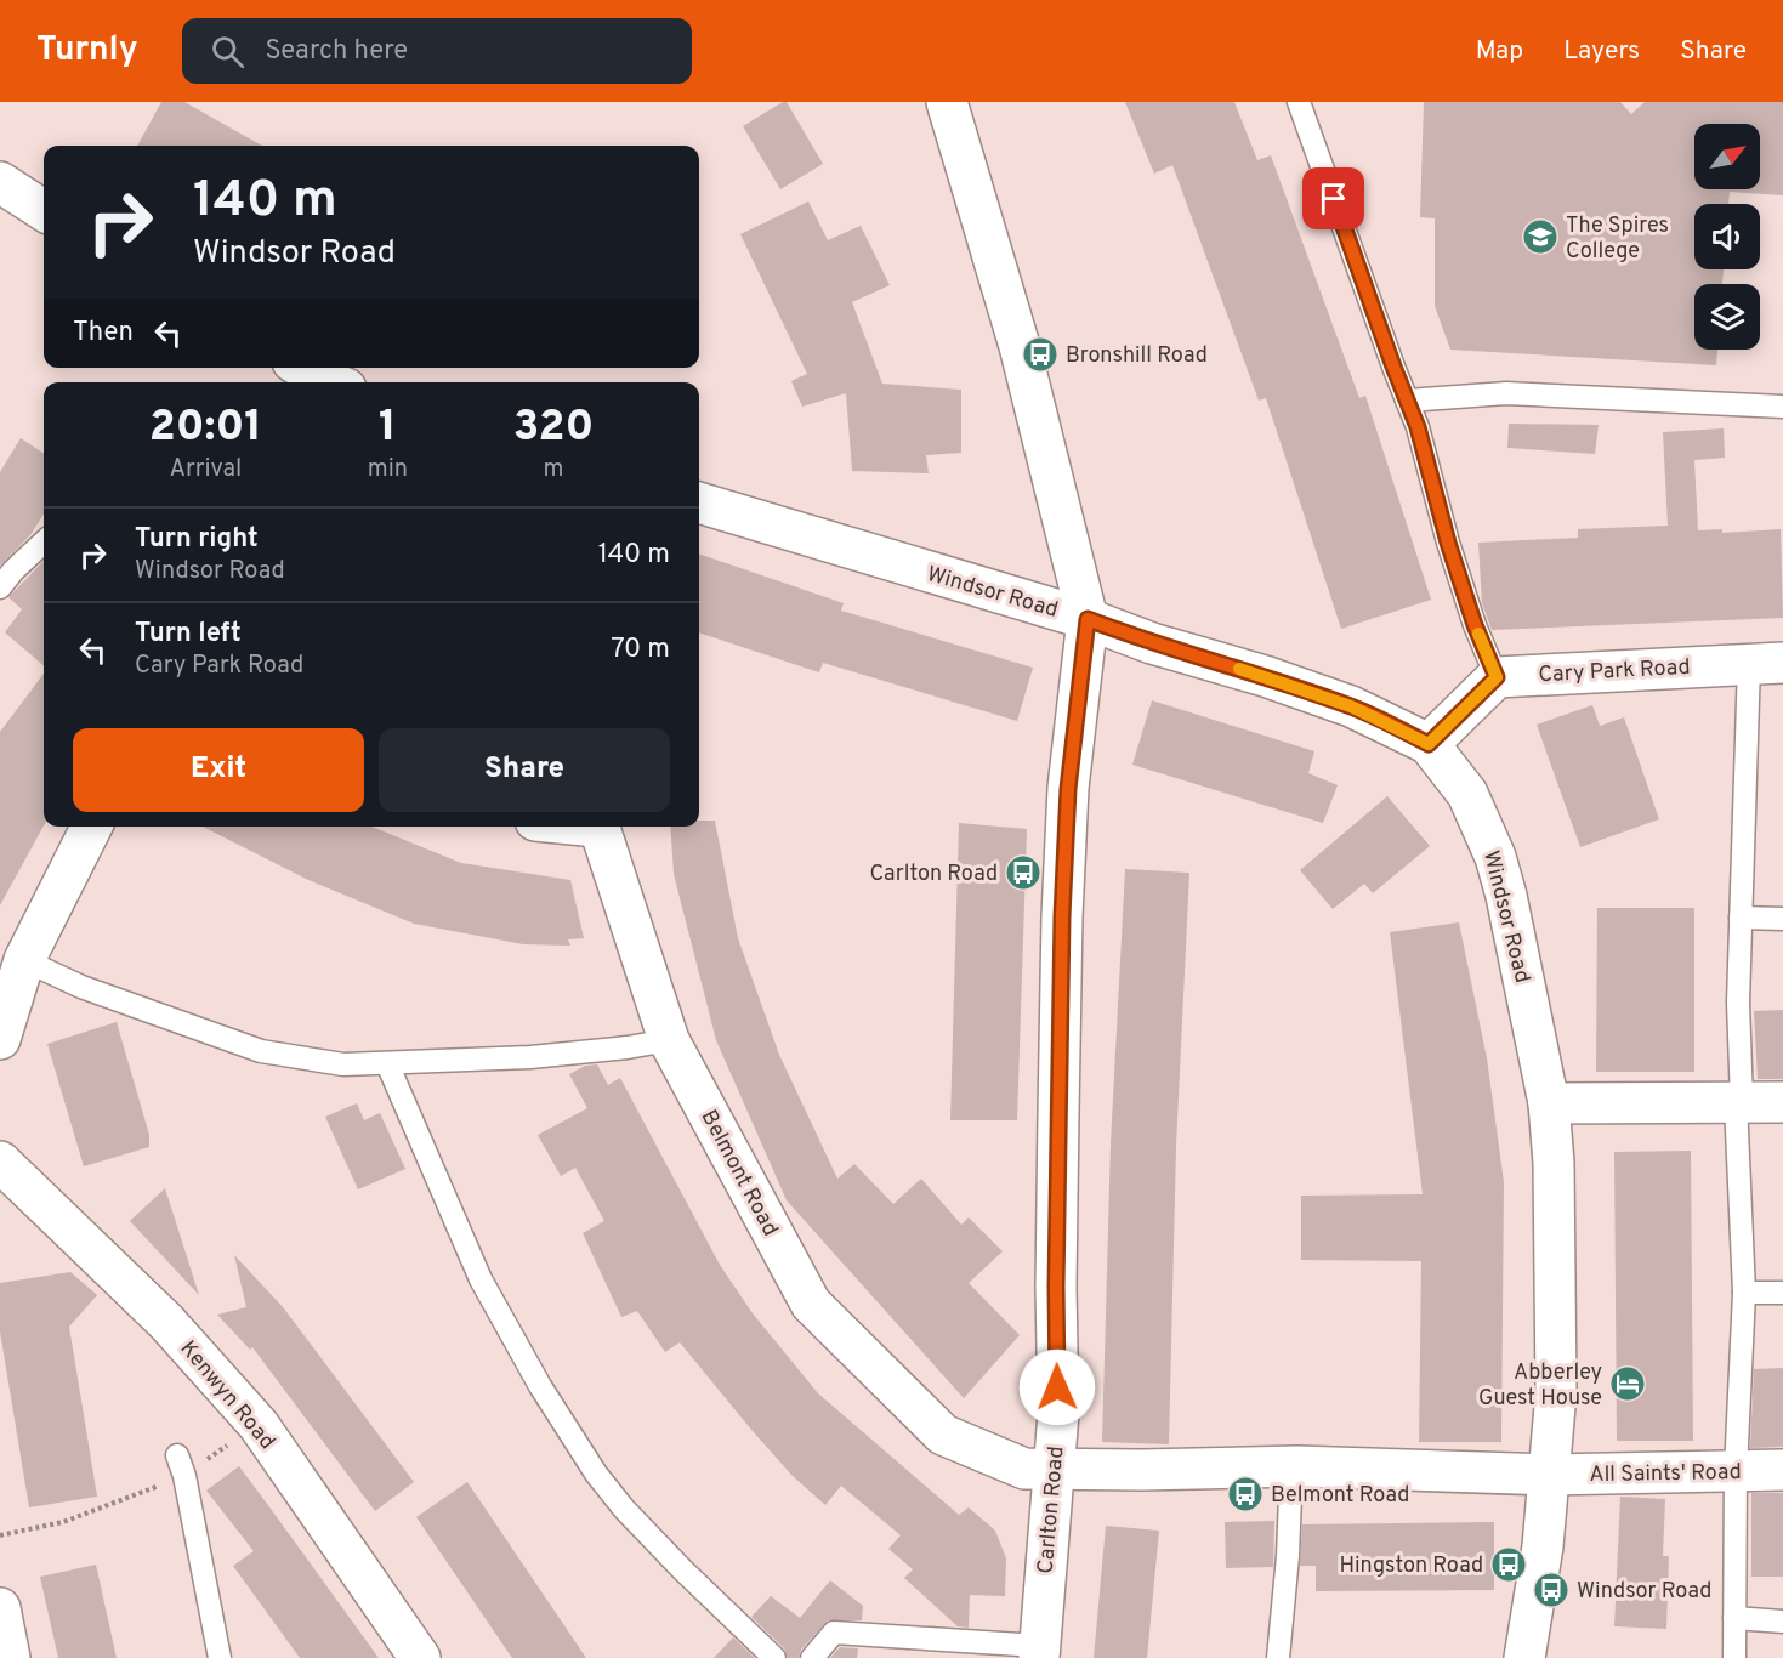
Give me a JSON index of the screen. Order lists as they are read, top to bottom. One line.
{"streets":{"street":["Windsor Road","Cary Park Road","Belmont Road","Kenwyn Road","All Saints' Road","Carlton Road"]},"crossings":[["Windsor Road","Belmont Road"],["Windsor Road","All Saints' Road"],["Windsor Road","Carlton Road"],["Belmont Road","All Saints' Road"],["Belmont Road","Carlton Road"]],"places":{"school or university":["The Spires College"],"bus stop":["Bronshill Road","Carlton Road","Belmont Road","Hingston Road","Windsor Road"],"hotel":["Abberley Guest House"]},"north":"top right","page":{"header":"Turnly","search":"Search here","nav":["Map","Layers","Share"],"turn":["140 m","Windsor Road"],"then":"Then","eta":["20:01","Arrival","1","min","320","m"],"list":[{"name":"Turn right","note":"Windsor Road","value":"140 m"},{"name":"Turn left","note":"Cary Park Road","value":"70 m"}],"buttons":["Exit","Share"]}}
